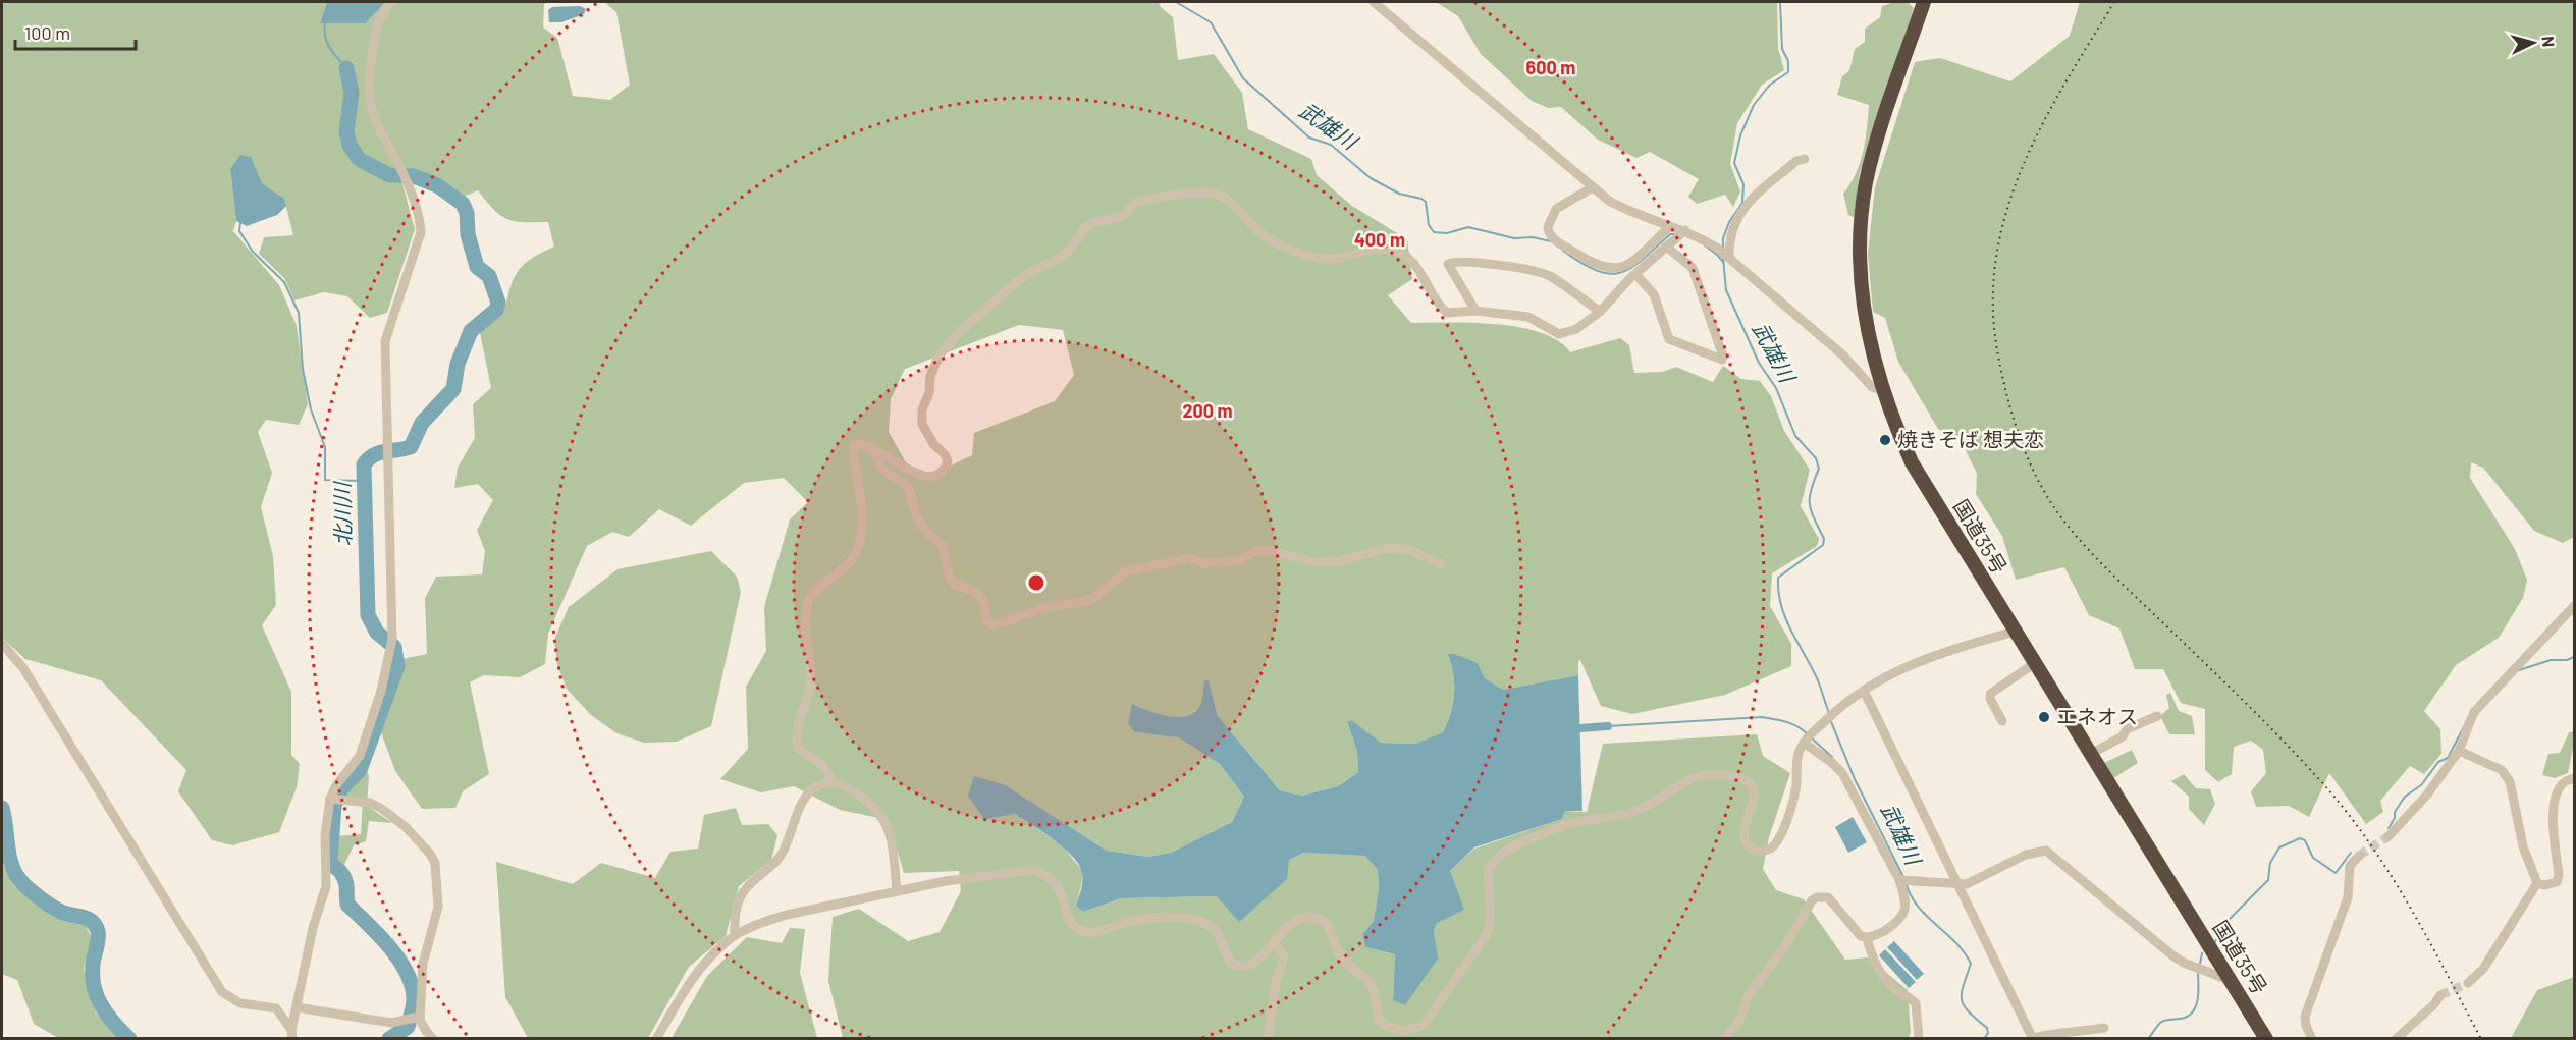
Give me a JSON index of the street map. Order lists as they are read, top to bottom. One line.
{"streets":{"highway":["国道35号"]},"water":["武雄川","北川川"],"places":["焼きそば 想夫恋","エネオス"],"scale_bar":"100 m","north":"right","rings":["600 m","400 m","200 m"]}
